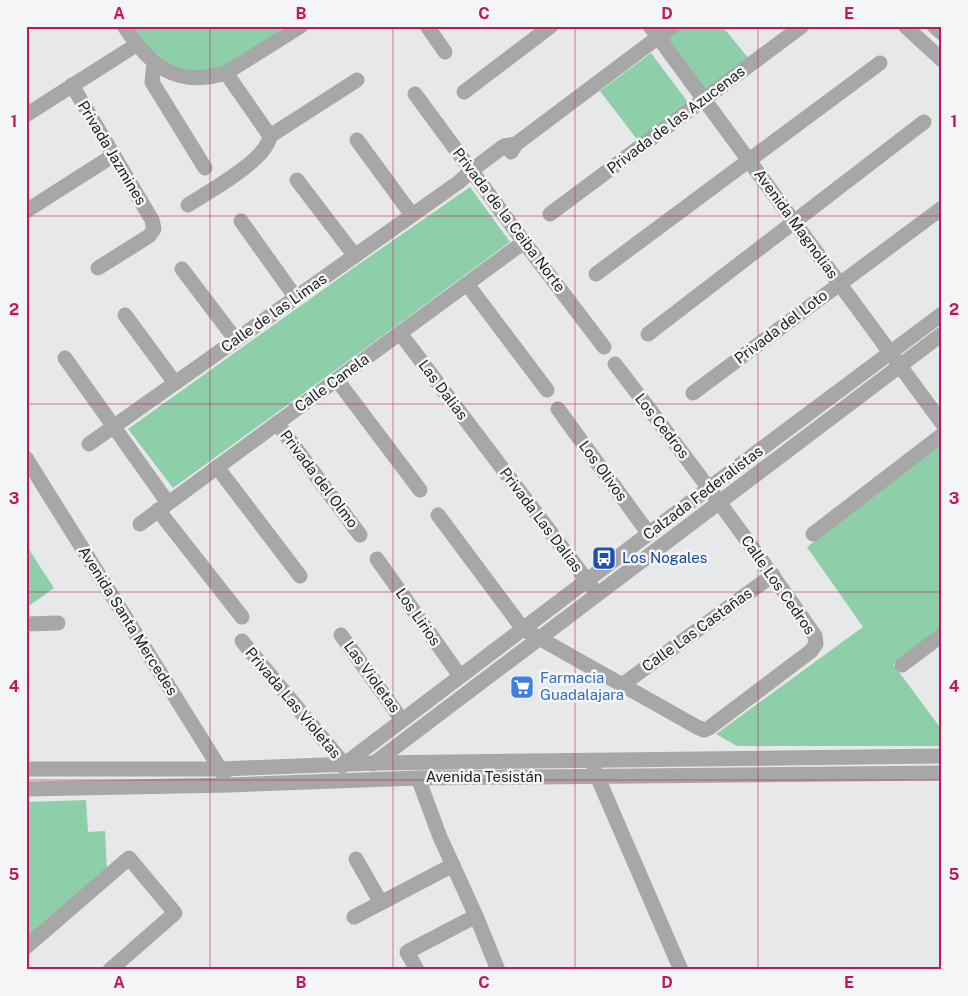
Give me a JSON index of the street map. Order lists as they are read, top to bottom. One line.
{"streets":{"street":["Privada de las Azucenas","Privada Jazmines","Privada de la Ceiba Norte","Avenida Magnolias","Calle de las Limas","Privada del Loto","Calle Canela","Las Dalias","Los Cedros","Los Olivos","Privada del Olmo","Calzada Federalistas","Privada Las Dalias","Calle Los Cedros","Los Lirios","Avenida Santa Mercedes","Calle Las Castañas","Las Violetas","Privada Las Violetas","Avenida Tesistán"]},"crossings":[["Privada de las Azucenas","Avenida Magnolias"],["Privada de la Ceiba Norte","Calle de las Limas"],["Privada de la Ceiba Norte","Calle Canela"],["Avenida Magnolias","Calle de las Limas"],["Avenida Magnolias","Privada del Loto"],["Avenida Magnolias","Calzada Federalistas"],["Calle Canela","Las Dalias"],["Calle Canela","Privada del Olmo"],["Las Dalias","Privada Las Dalias"],["Los Cedros","Calzada Federalistas"],["Los Cedros","Calle Los Cedros"],["Los Olivos","Calzada Federalistas"],["Calzada Federalistas","Privada Las Dalias"],["Calzada Federalistas","Calle Los Cedros"],["Calzada Federalistas","Los Lirios"],["Calzada Federalistas","Las Violetas"],["Calzada Federalistas","Privada Las Violetas"],["Calzada Federalistas","Avenida Tesistán"],["Calle Los Cedros","Calle Las Castañas"],["Avenida Santa Mercedes","Avenida Tesistán"],["Privada Las Violetas","Avenida Tesistán"]],"places":{"bus stop":["Los Nogales"],"supermarket":["Farmacia Guadalajara"]},"grid":{"columns":["A","B","C","D","E"],"rows":["1","2","3","4","5"]}}
